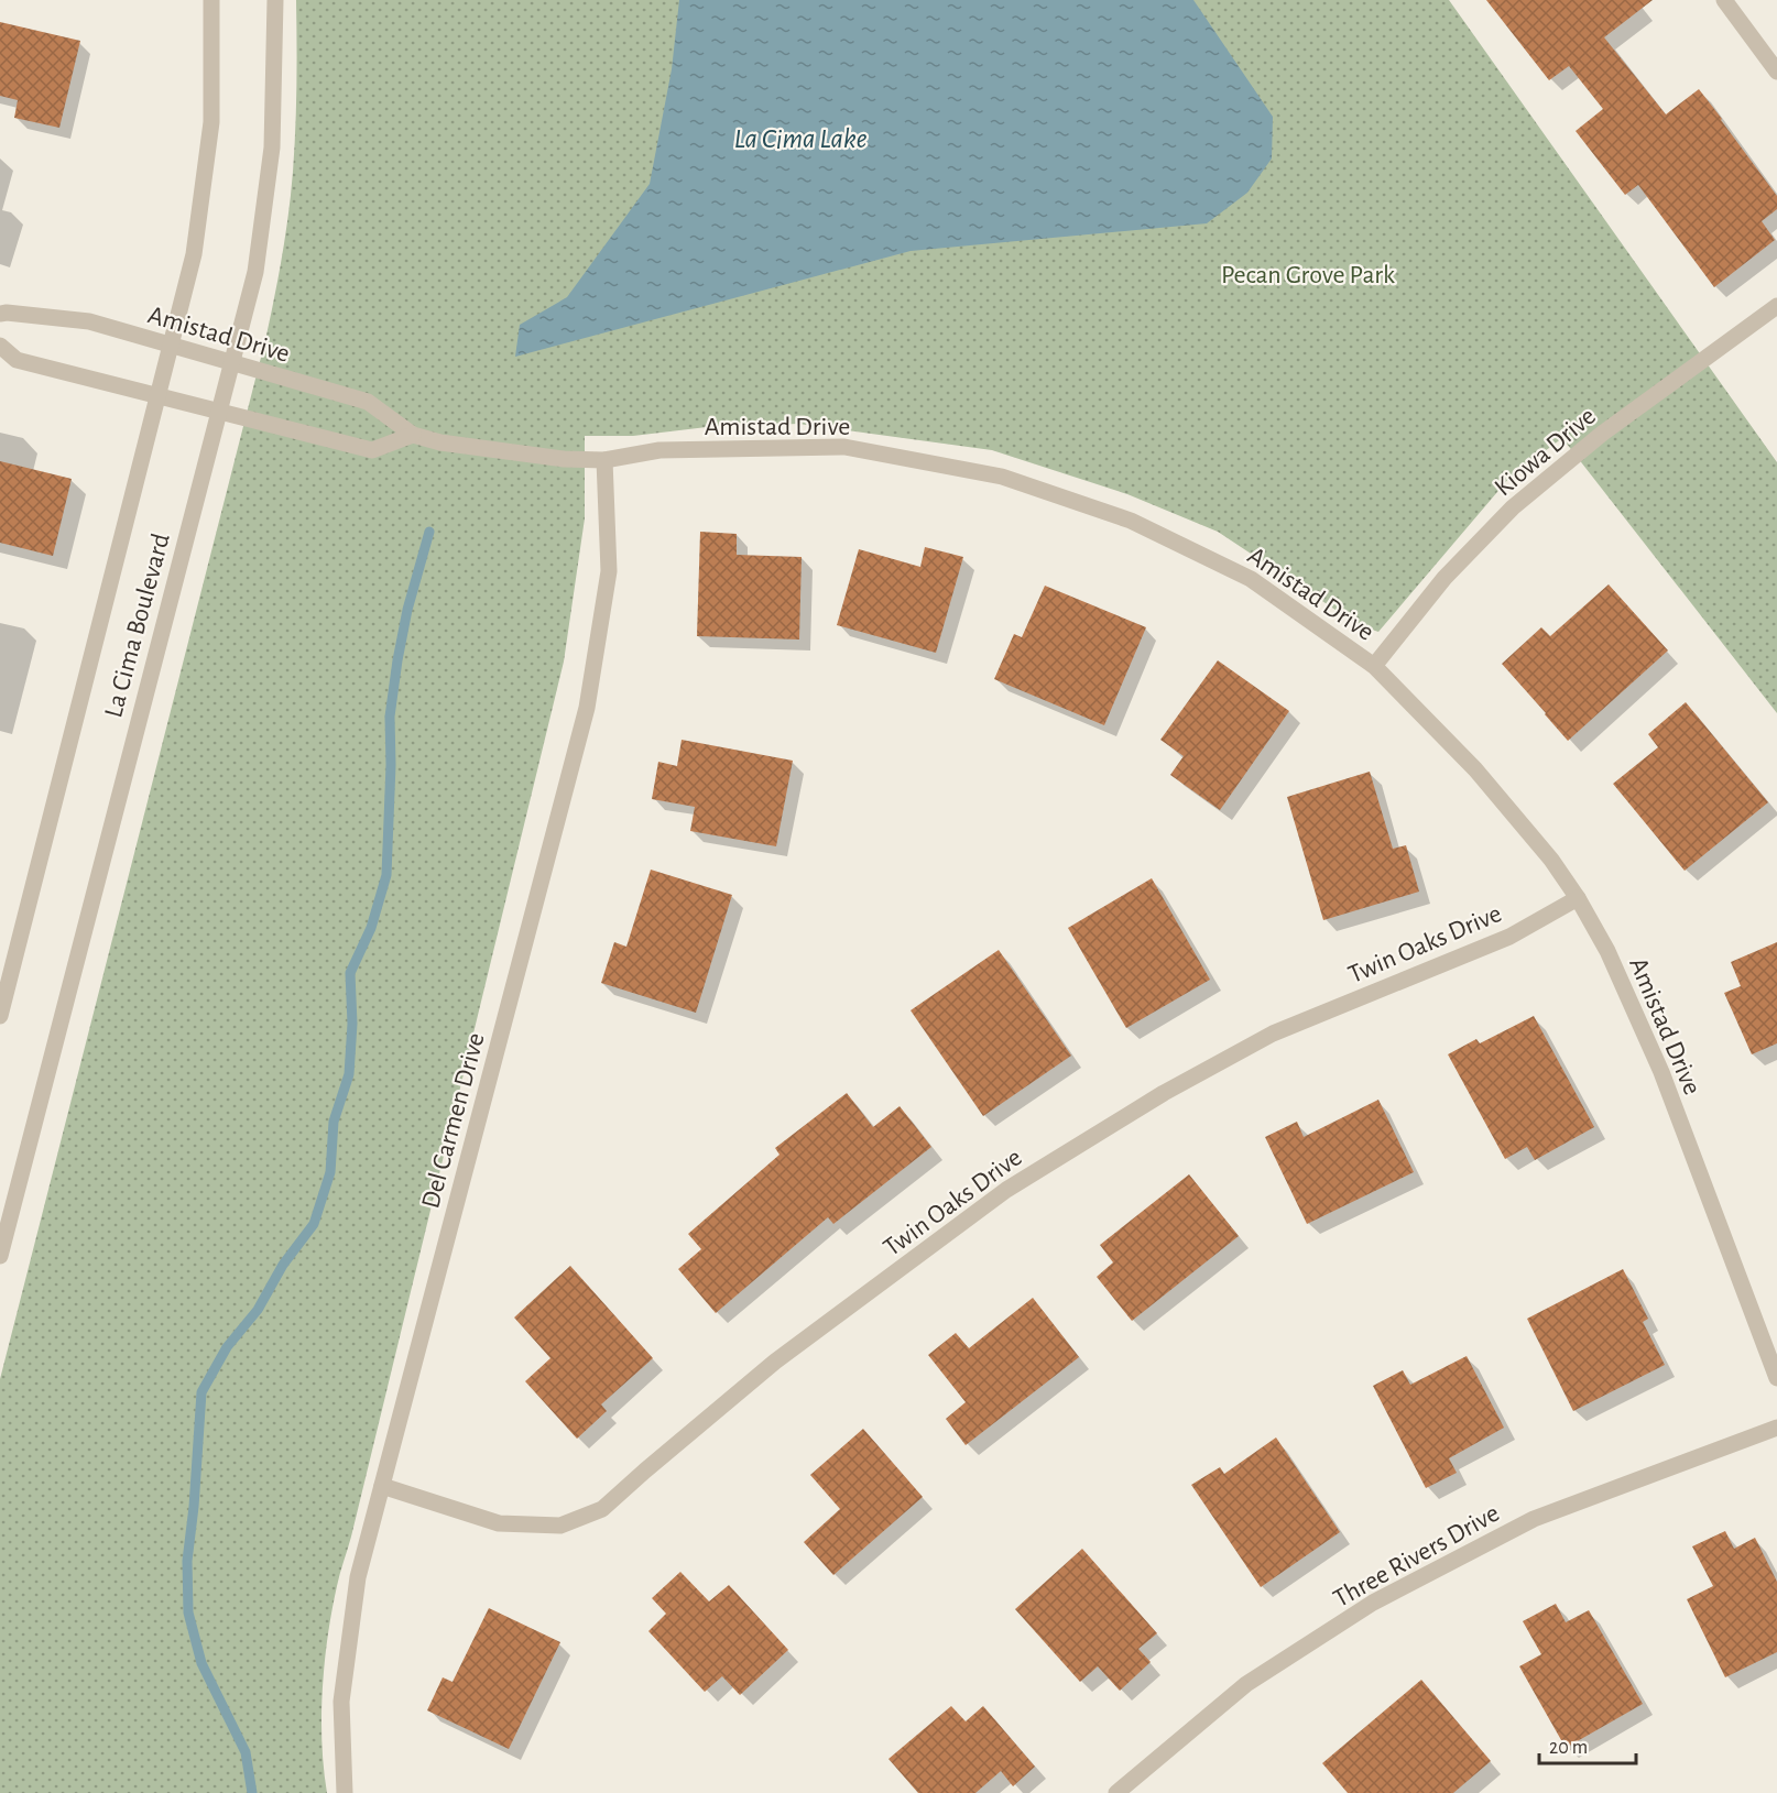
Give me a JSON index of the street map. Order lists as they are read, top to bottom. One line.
{"streets":{"street":["Amistad Drive","Kiowa Drive","La Cima Boulevard","Twin Oaks Drive","Del Carmen Drive","Three Rivers Drive"]},"crossings":[["Amistad Drive","Kiowa Drive"],["Amistad Drive","La Cima Boulevard"],["Amistad Drive","Twin Oaks Drive"],["Amistad Drive","Del Carmen Drive"],["Twin Oaks Drive","Del Carmen Drive"]],"water":["La Cima Lake"],"parks":["Pecan Grove Park"],"scale_bar":"20 m"}
